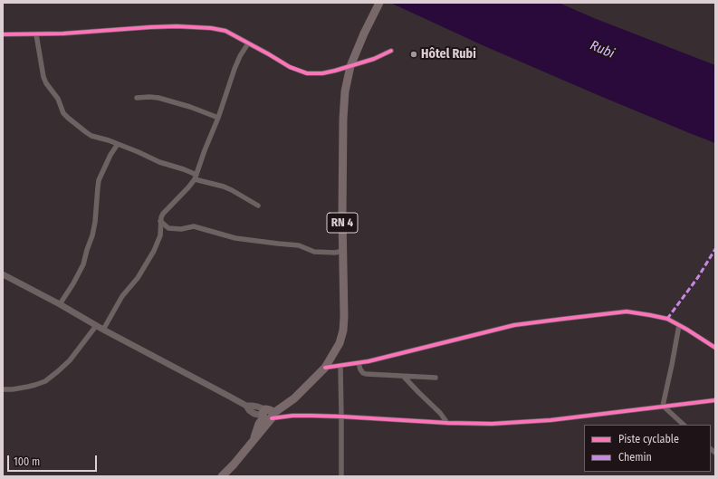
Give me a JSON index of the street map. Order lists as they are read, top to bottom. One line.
{"streets":{"highway":["RN 4"]},"water":["Rubi"],"places":["Hôtel Rubi"],"legend":["Piste cyclable","Chemin"],"scale_bar":"100 m"}
